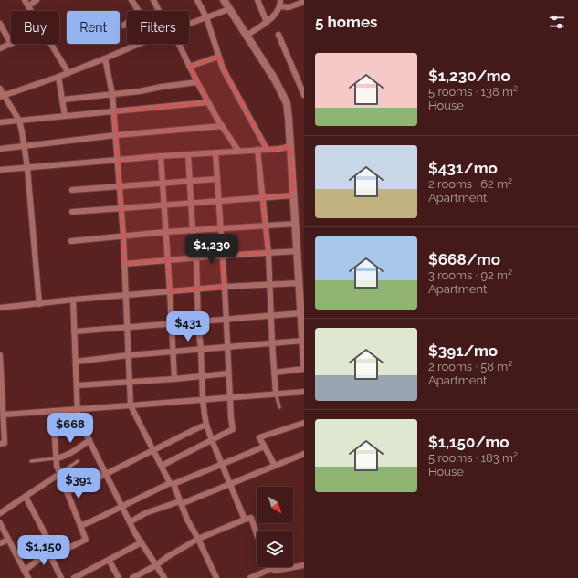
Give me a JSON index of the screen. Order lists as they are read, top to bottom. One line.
{"north":"bottom right","page":{"heading":"5 homes","chip":["Buy","Rent","Filters"],"list":[{"name":"$1,230/mo","note":"5 rooms · 138 m² · House"},{"name":"$431/mo","note":"2 rooms · 62 m² · Apartment"},{"name":"$668/mo","note":"3 rooms · 92 m² · Apartment"},{"name":"$391/mo","note":"2 rooms · 58 m² · Apartment"},{"name":"$1,150/mo","note":"5 rooms · 183 m² · House"}],"price":["$1,230","$431","$668","$391","$1,150"]}}
